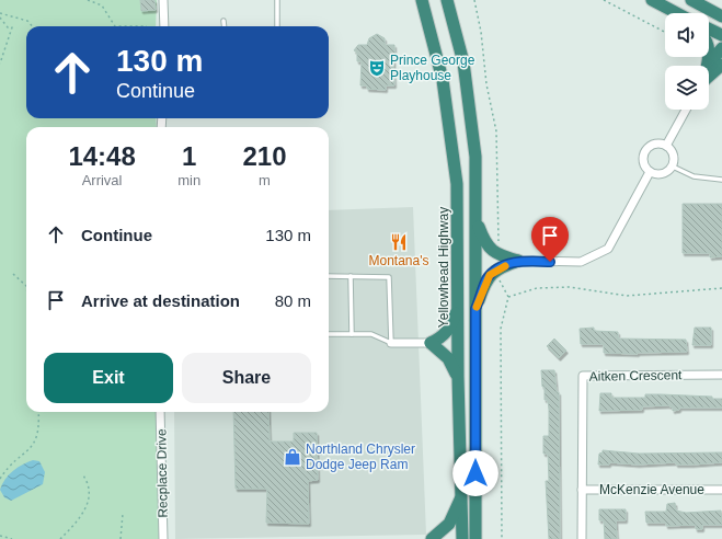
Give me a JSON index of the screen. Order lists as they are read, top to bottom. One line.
{"streets":{"highway":["Yellowhead Highway"],"street":["Aitken Crescent","Recplace Drive","McKenzie Avenue"]},"crossings":[["Aitken Crescent","McKenzie Avenue"]],"places":{"theatre":["Prince George Playhouse"],"restaurant":["Montana's"],"shop":["Northland Chrysler Dodge Jeep Ram"]},"page":{"turn":["130 m","Continue"],"eta":["14:48","Arrival","1","min","210","m"],"list":[{"name":"Continue","value":"130 m"},{"name":"Arrive at destination","value":"80 m"}],"buttons":["Exit","Share"]}}
